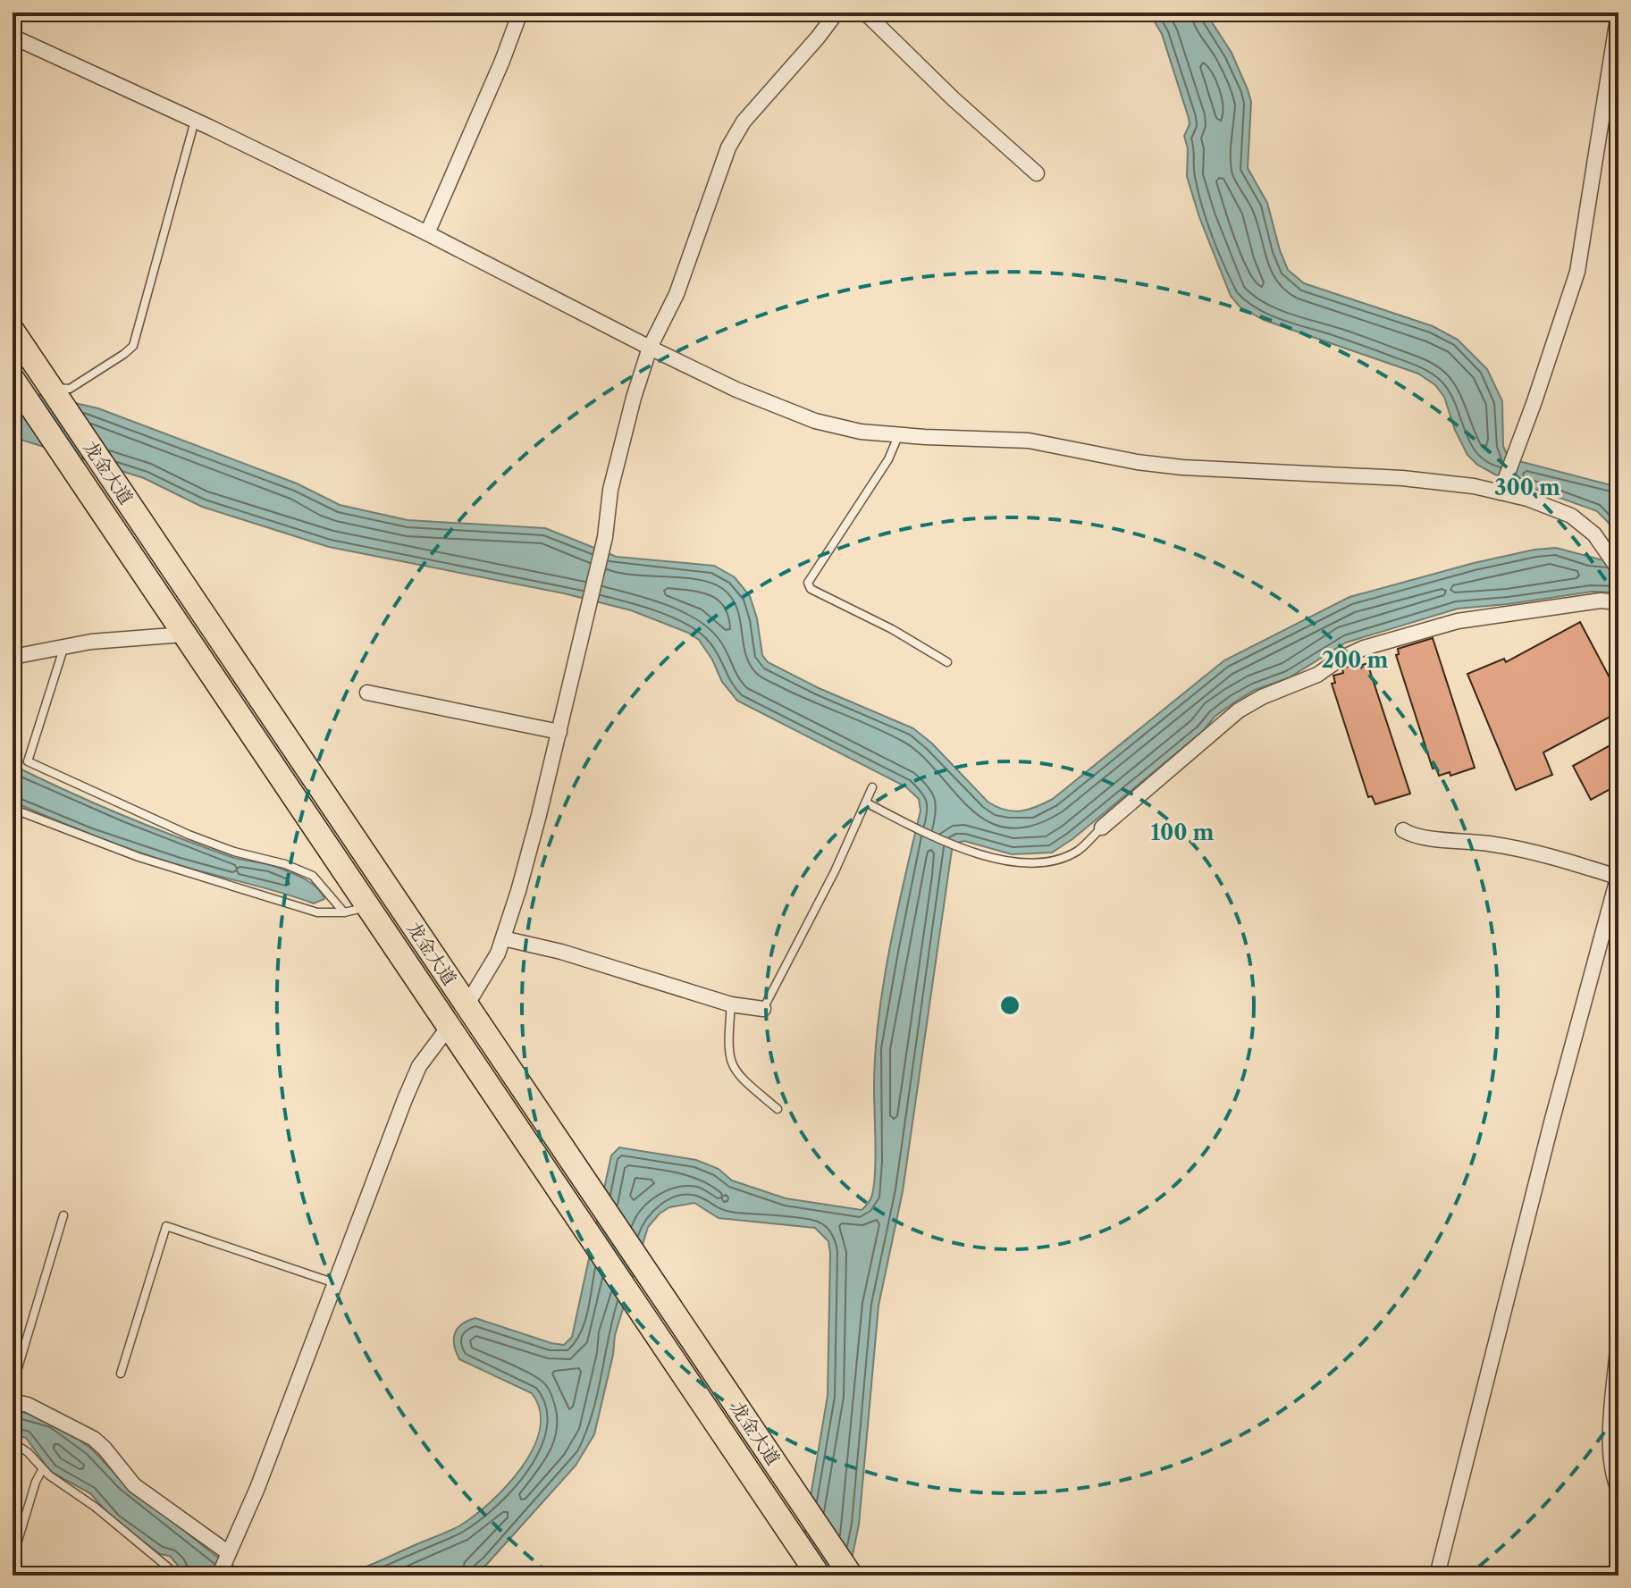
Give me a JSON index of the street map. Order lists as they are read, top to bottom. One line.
{"streets":{"main road":["龙金大道"]},"rings":["300 m","200 m","100 m"]}
